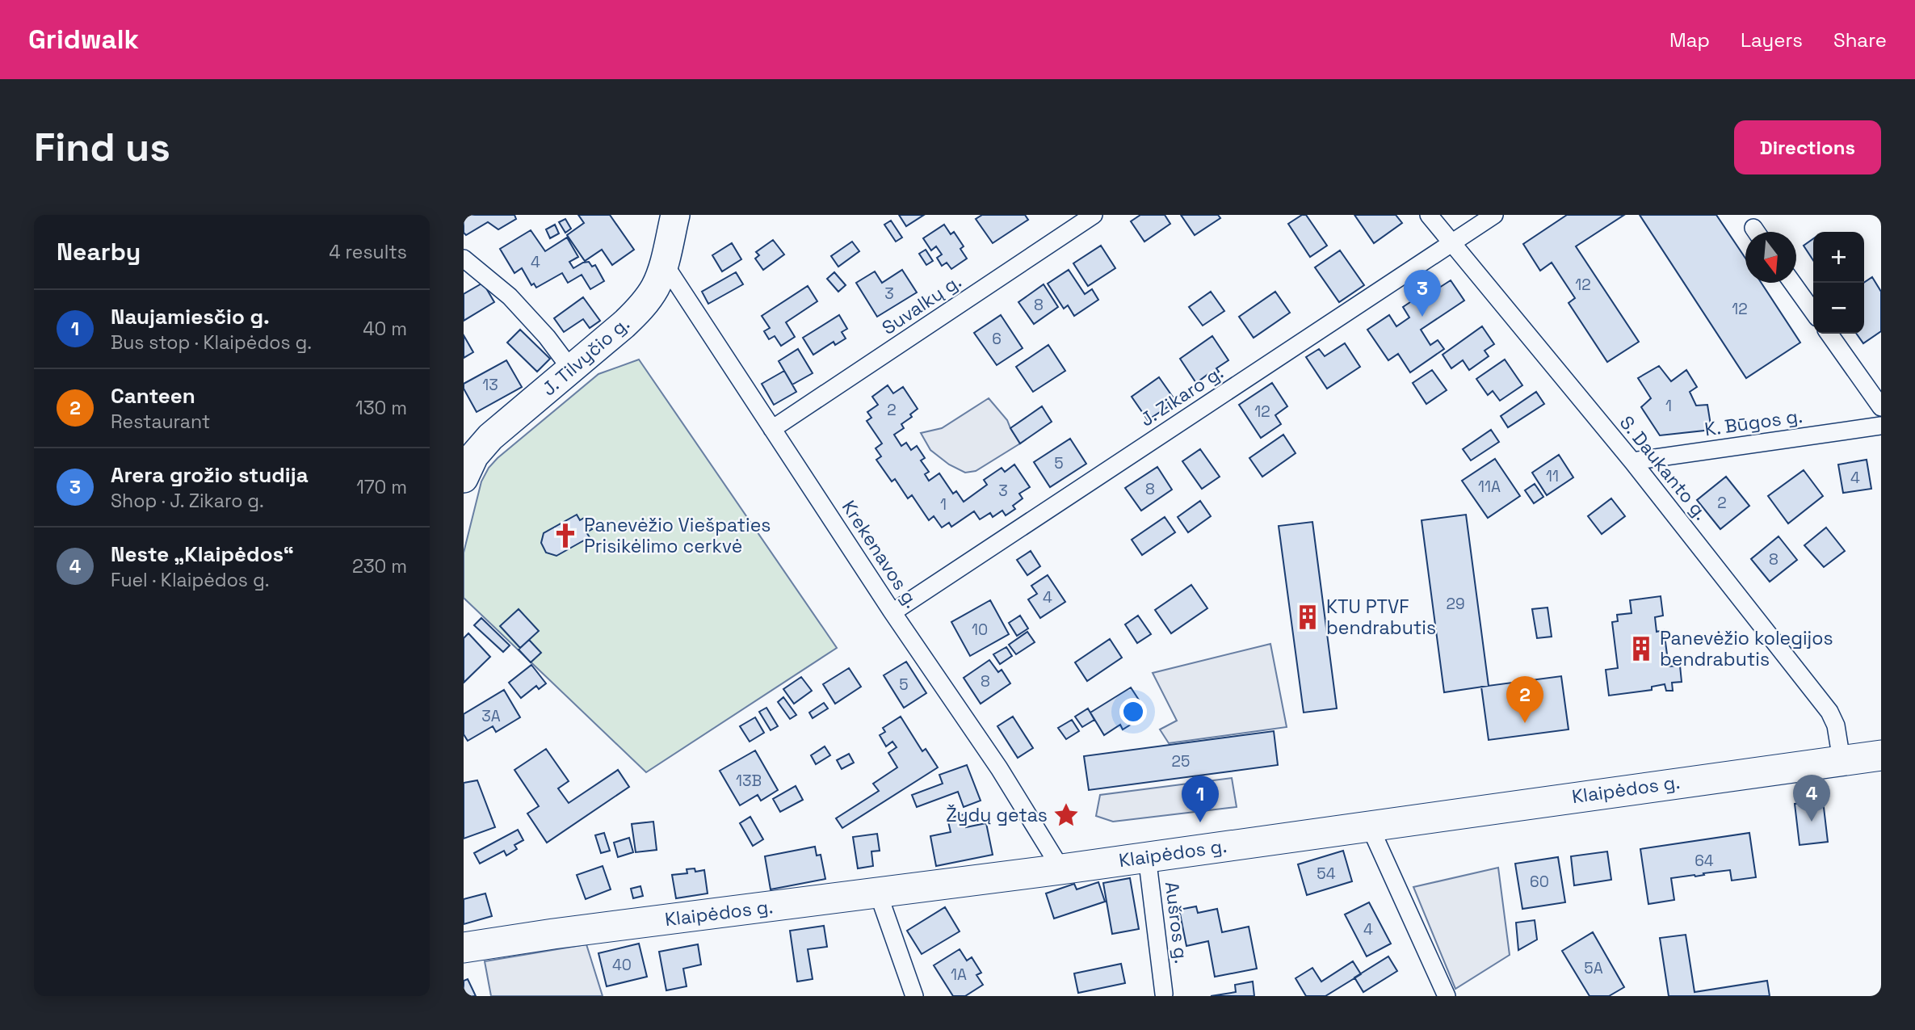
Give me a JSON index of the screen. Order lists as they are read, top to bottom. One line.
{"streets":{"highway":["Klaipėdos g."],"main road":["J. Tilvyčio g."],"street":["Suvalkų g.","J. Zikaro g.","K. Būgos g.","S. Daukanto g.","Krekenavos g.","Aušros g."]},"crossings":[["Suvalkų g.","Krekenavos g."],["J. Tilvyčio g.","Krekenavos g."],["J. Zikaro g.","S. Daukanto g."],["J. Zikaro g.","Krekenavos g."],["K. Būgos g.","S. Daukanto g."],["S. Daukanto g.","Klaipėdos g."],["Krekenavos g.","Klaipėdos g."],["Klaipėdos g.","Aušros g."]],"places":{"church":["Panevėžio Viešpaties Prisikėlimo cerkvė"],"building":["KTU PTVF bendrabutis","Panevėžio kolegijos bendrabutis"],"place":["Žydų getas"]},"house_numbers":["4","12","3","8","12","6","13","1","2","12","5","11","4","11A","8","3","2","1","8","4","29","10","8","5","3A","25","13B","64","54","60","4","40","5A","1A"],"north":"bottom","page":{"header":"Gridwalk","nav":["Map","Layers","Share"],"buttons":"Directions","title":"Find us","heading":["Nearby","4 results"],"map_buttons":["+","−"],"pins":["3","2","4","1"],"list":[{"mark":"1","name":"Naujamiesčio g.","note":"Bus stop · Klaipėdos g.","value":"40 m"},{"mark":"2","name":"Canteen","note":"Restaurant","value":"130 m"},{"mark":"3","name":"Arera grožio studija","note":"Shop · J. Zikaro g.","value":"170 m"},{"mark":"4","name":"Neste „Klaipėdos“","note":"Fuel · Klaipėdos g.","value":"230 m"}]}}
